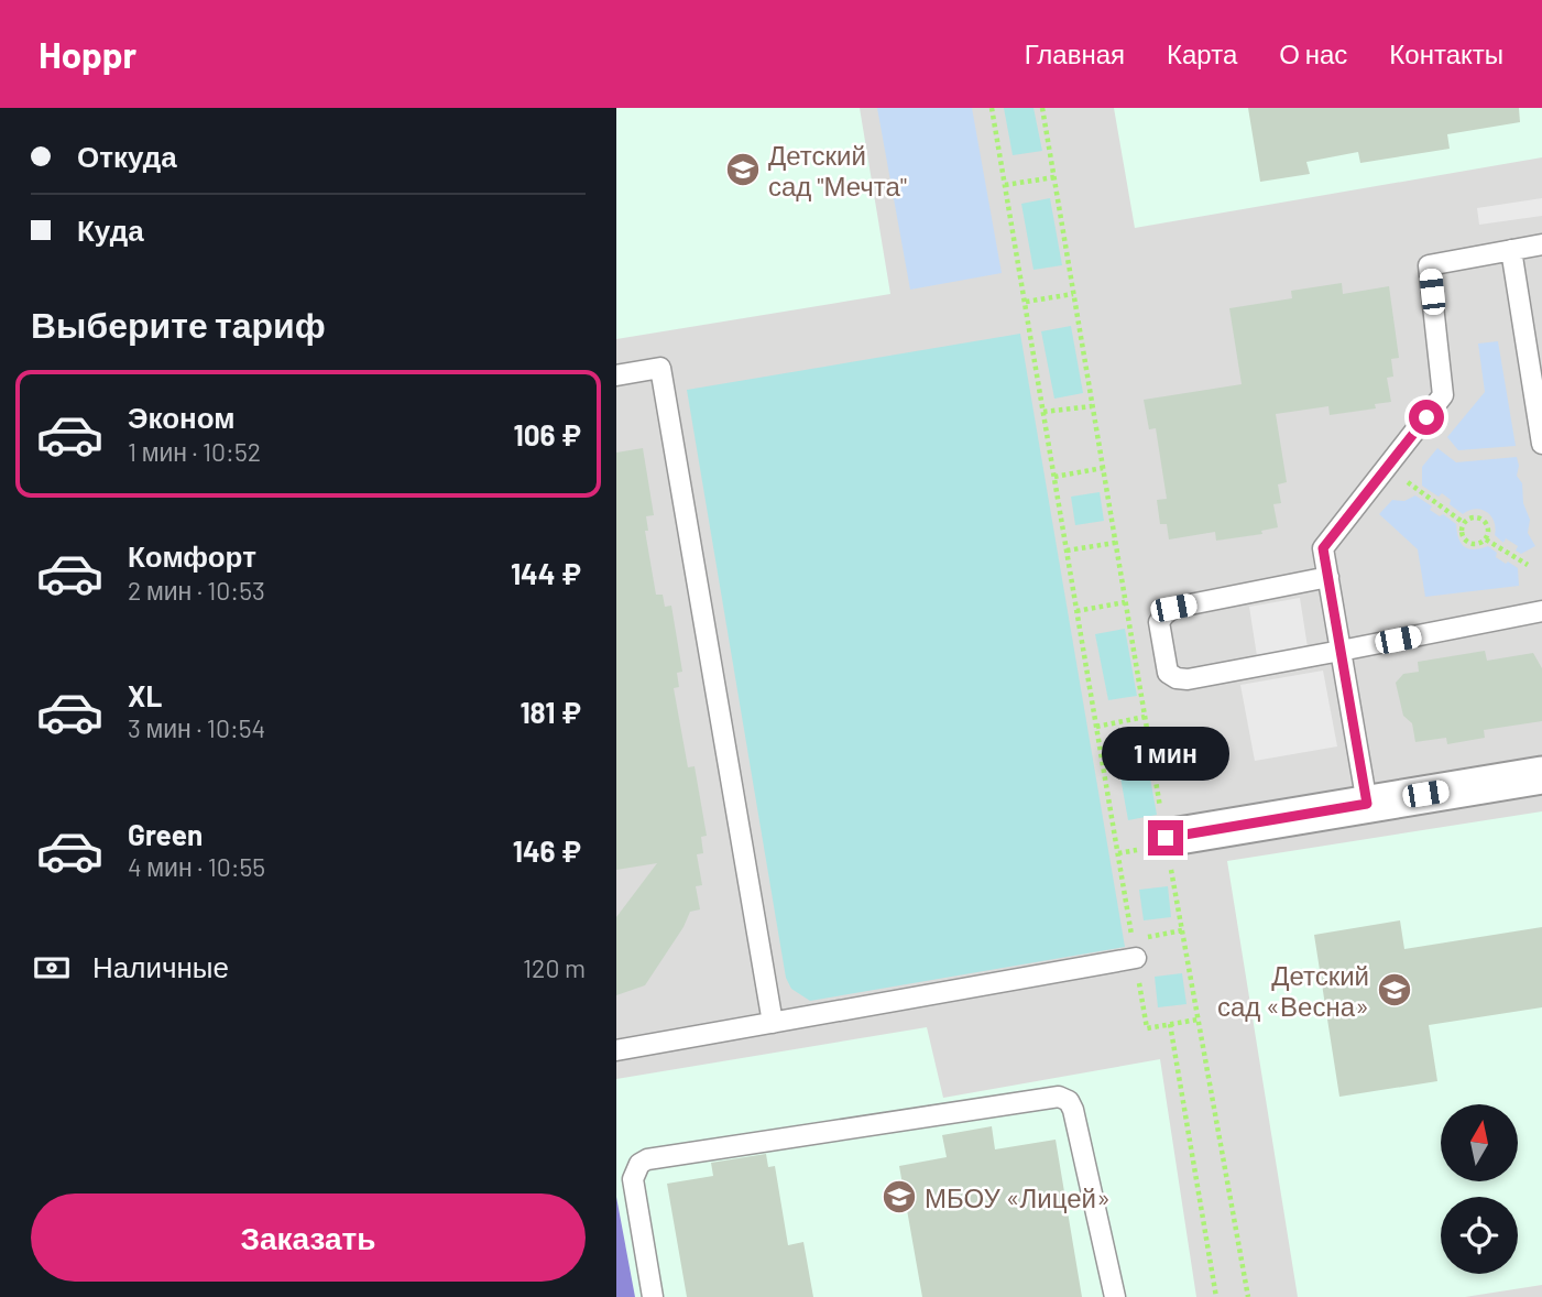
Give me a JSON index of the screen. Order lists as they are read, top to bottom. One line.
{"places":{"school or university":["Детский сад \"Мечта\"","Детский сад «Весна»","МБОУ «Лицей»"]},"north":"top","page":{"header":"Hoppr","nav":["Главная","Карта","О нас","Контакты"],"banner":["Откуда","Куда"],"heading":"Выберите тариф","list":[{"name":"Эконом","note":"1 мин · 10:52","value":"106 ₽"},{"name":"Комфорт","note":"2 мин · 10:53","value":"144 ₽"},{"name":"XL","note":"3 мин · 10:54","value":"181 ₽"},{"name":"Green","note":"4 мин · 10:55","value":"146 ₽"}],"bubble":"1 мин","pay":["Наличные","120 m"],"buttons":"Заказать"}}
